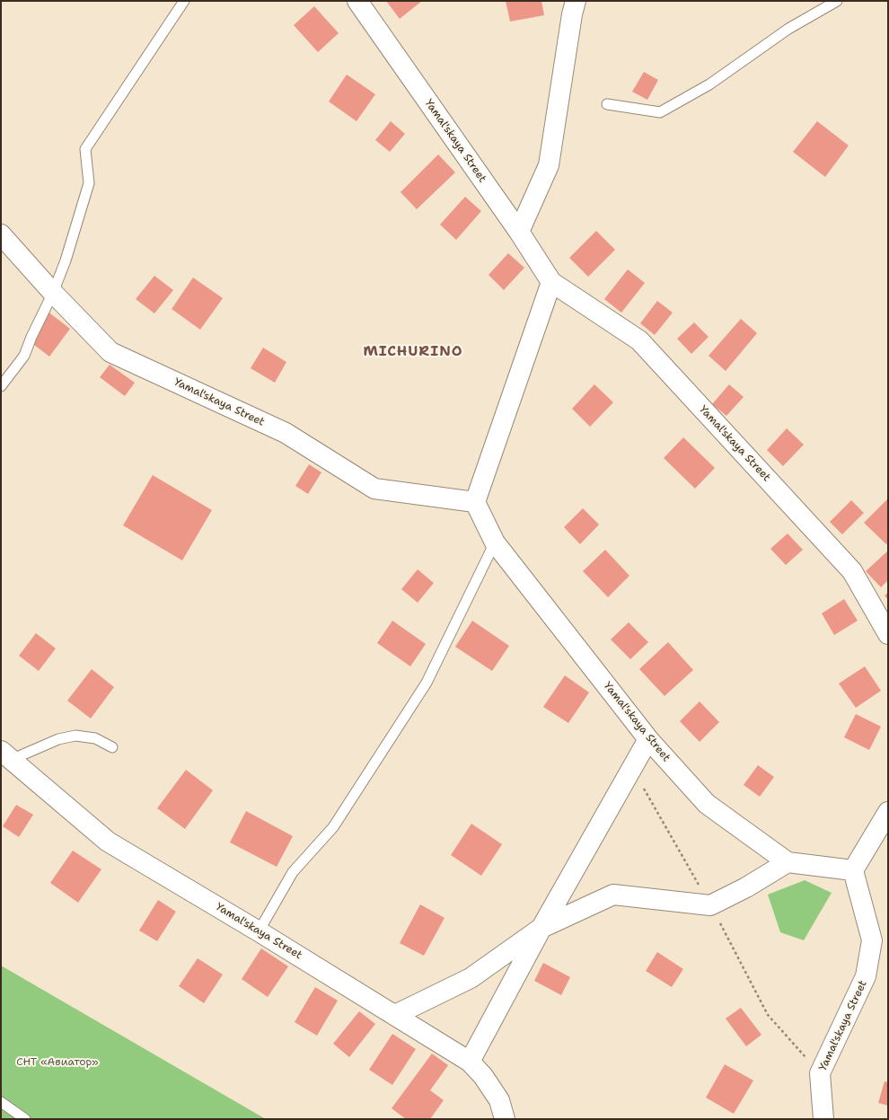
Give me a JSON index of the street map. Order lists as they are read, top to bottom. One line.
{"streets":{"street":["Yamal'skaya Street"]},"districts":["MICHURINO"],"parks":["СНТ «Авиатор»"]}
